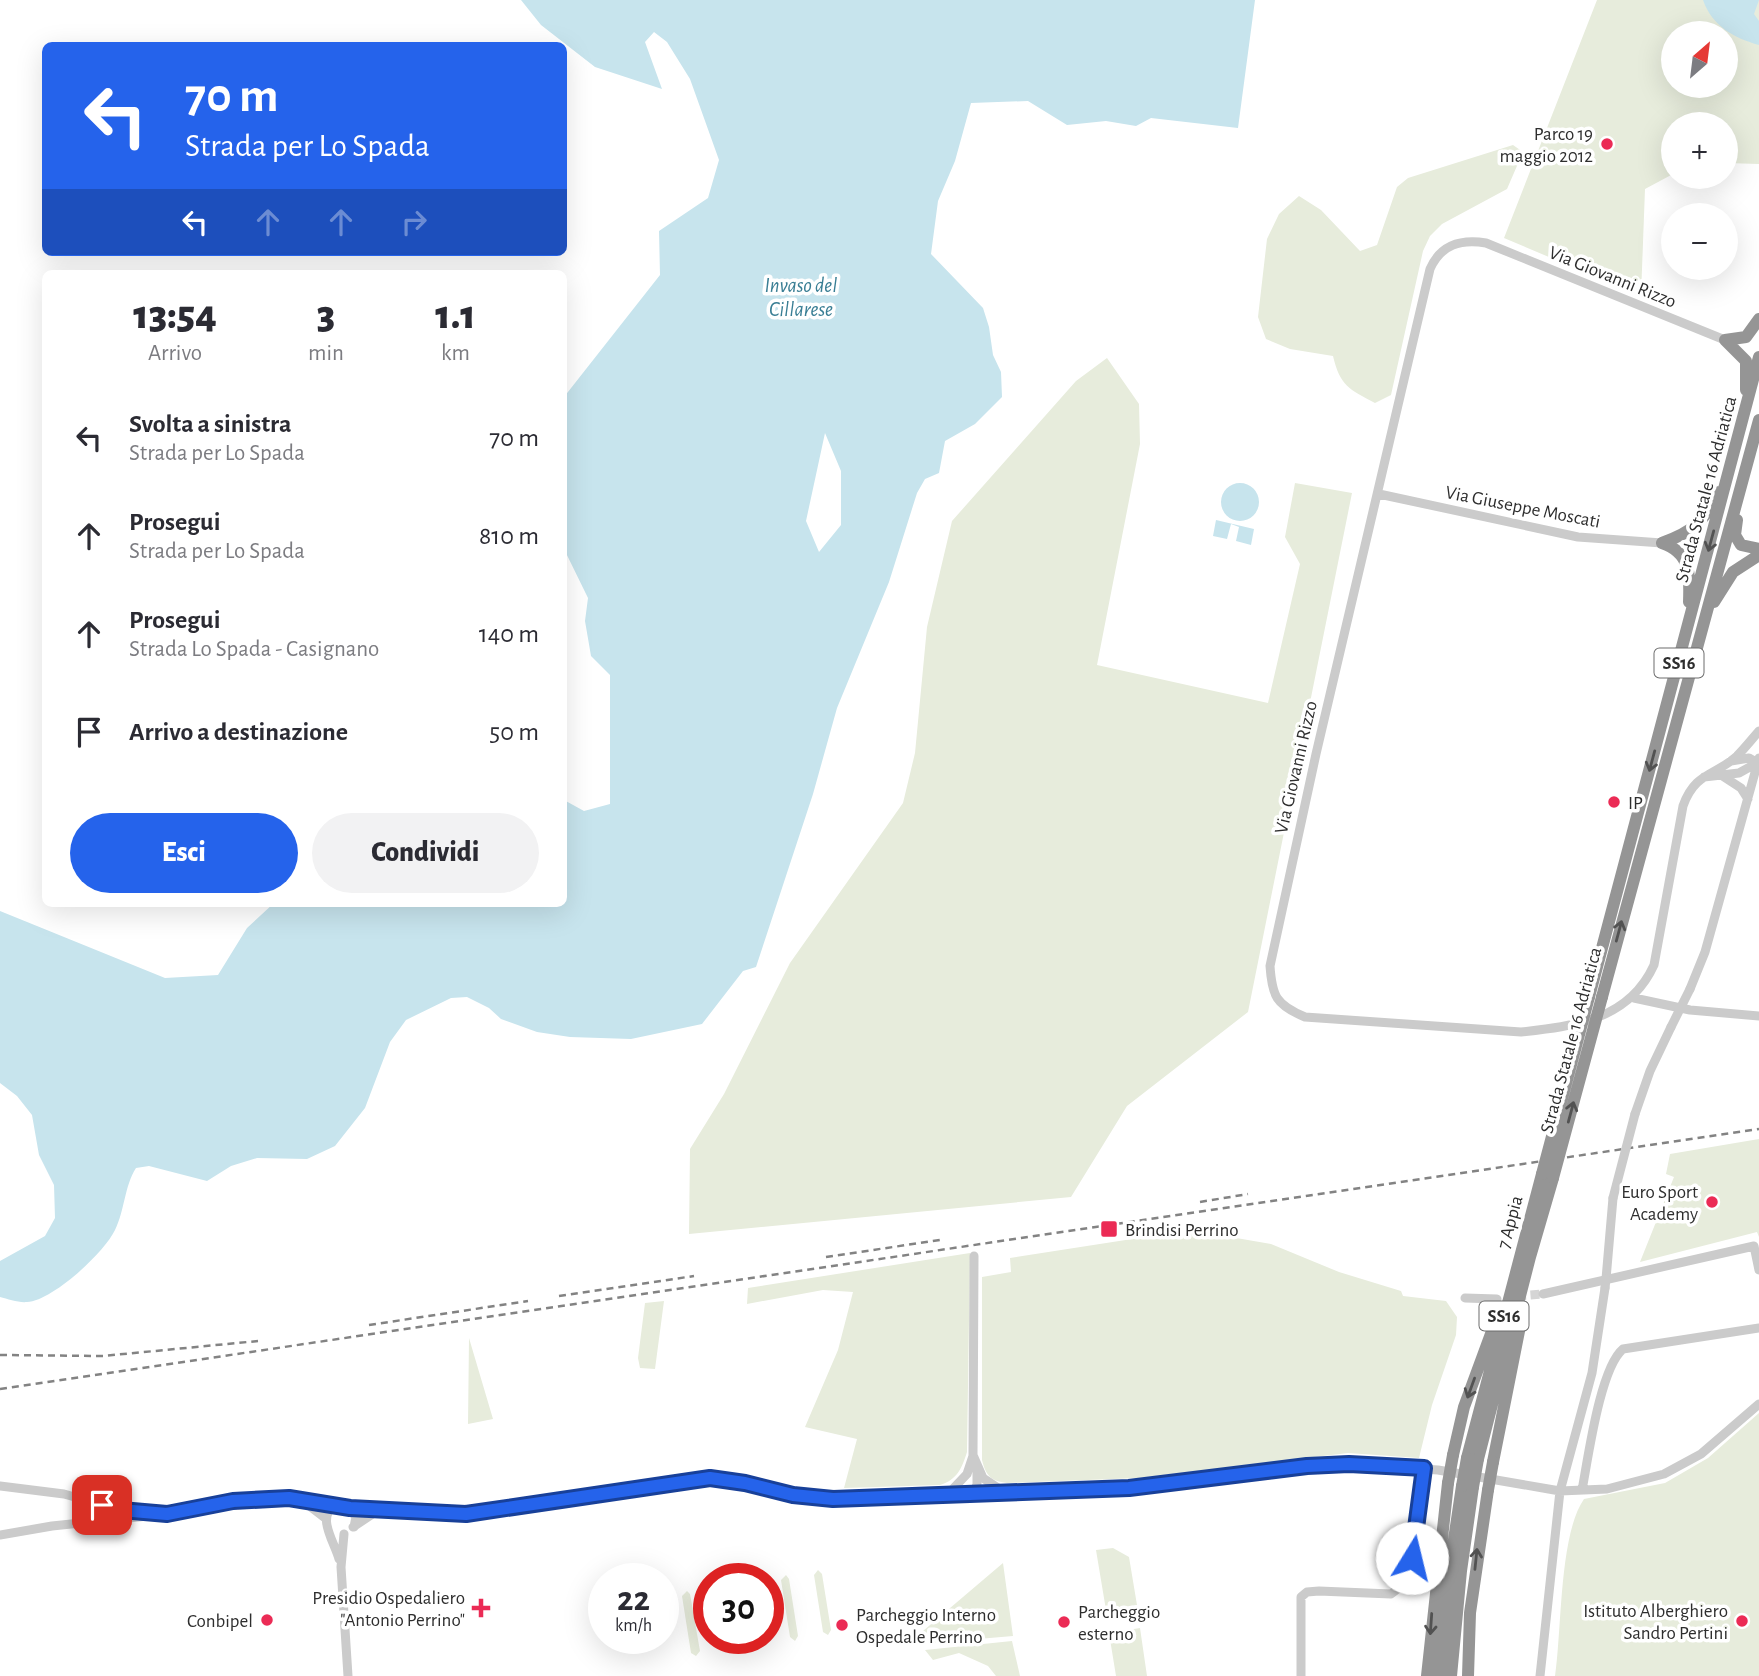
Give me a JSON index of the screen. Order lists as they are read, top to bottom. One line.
{"streets":{"highway":["Strada Statale 16 Adriatica","SS16","7 Appia"],"street":["Via Giovanni Rizzo","Via Giuseppe Moscati"]},"crossings":[["Via Giovanni Rizzo","Via Giuseppe Moscati"],["Strada Statale 16 Adriatica","7 Appia"],["SS16","7 Appia"]],"water":["Invaso del Cillarese"],"places":{"other":["Parco 19 maggio 2012","IP","Euro Sport Academy","Conbipel","Istituto Alberghiero Sandro Pertini","Parcheggio esterno","Parcheggio Interno Ospedale Perrino"],"transit":["Brindisi Perrino"],"health":["Presidio Ospedaliero \"Antonio Perrino\""]},"north":"top right","page":{"map_buttons":["+","−"],"turn":["70 m","Strada per Lo Spada"],"eta":["13:54","Arrivo","3","min","1.1","km"],"list":[{"name":"Svolta a sinistra","note":"Strada per Lo Spada","value":"70 m"},{"name":"Prosegui","note":"Strada per Lo Spada","value":"810 m"},{"name":"Prosegui","note":"Strada Lo Spada - Casignano","value":"140 m"},{"name":"Arrivo a destinazione","value":"50 m"}],"buttons":["Esci","Condividi"],"speed":"22 km/h","limit":"30"}}
